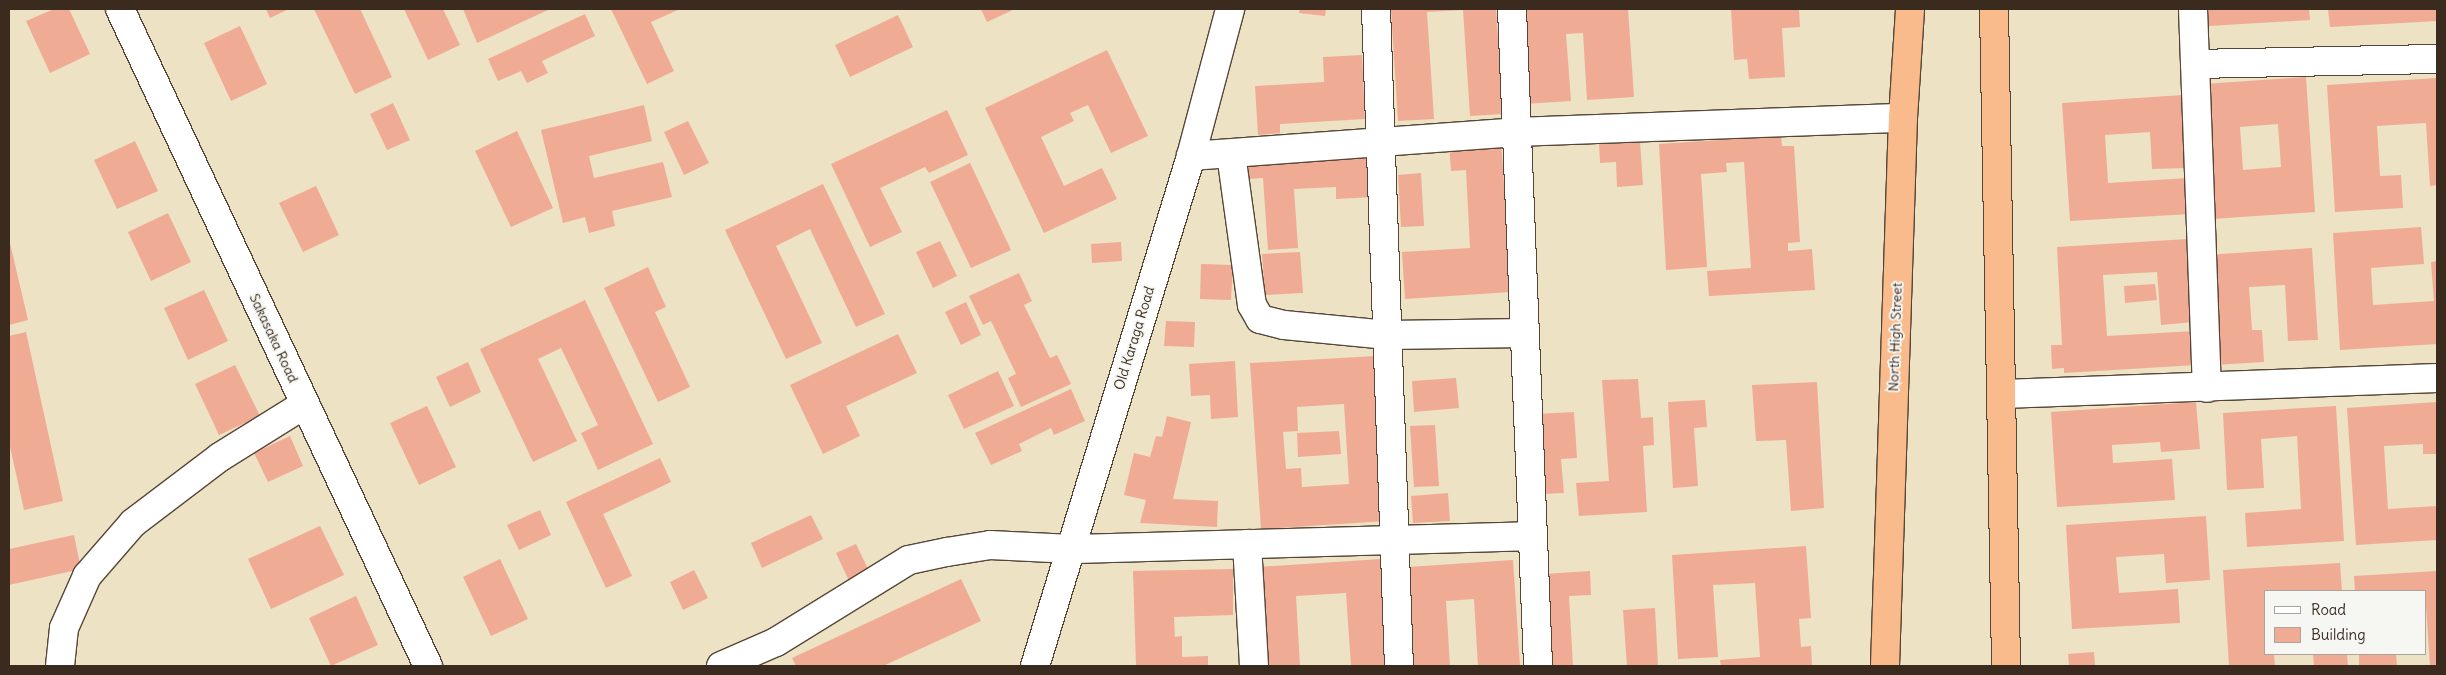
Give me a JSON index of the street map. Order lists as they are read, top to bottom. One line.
{"streets":{"highway":["North High Street"],"street":["Sakasaka Road","Old Karaga Road"]},"legend":["Road","Building"]}
